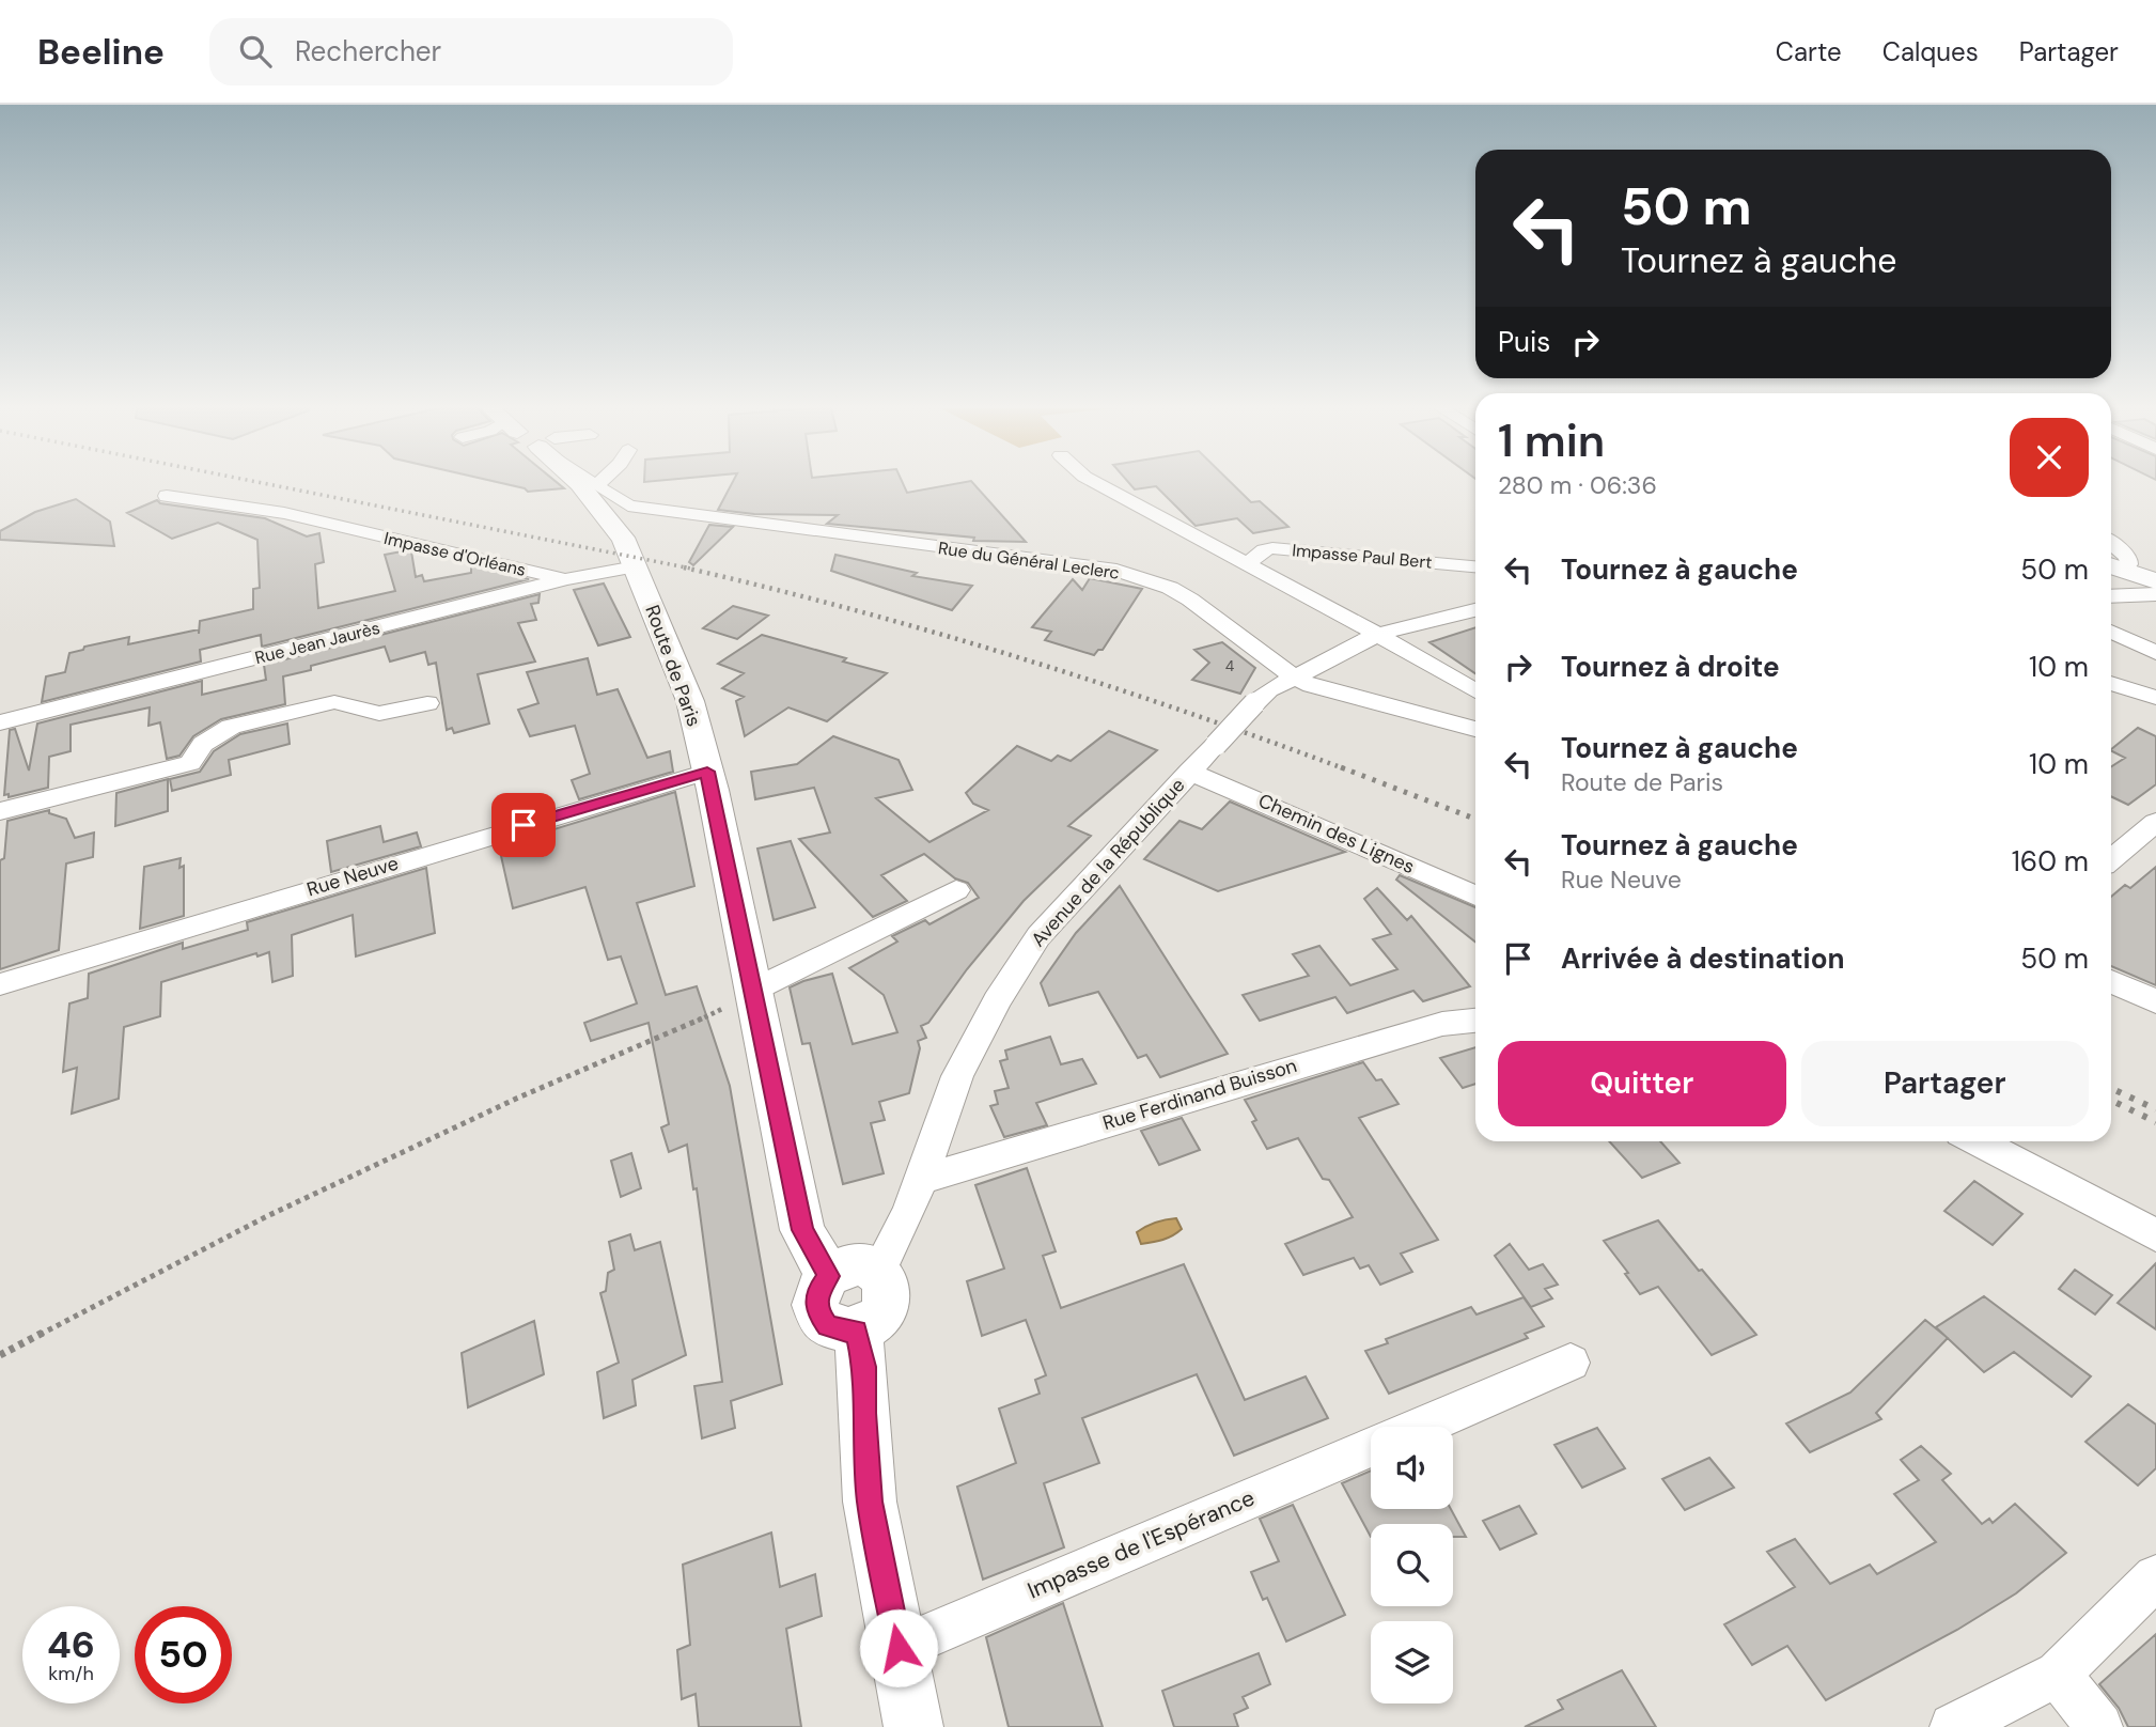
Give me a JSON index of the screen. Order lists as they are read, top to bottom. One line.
{"streets":{"main road":["Route de Paris"],"street":["Impasse d'Orléans","Impasse Paul Bert","Rue du Général Leclerc","Rue Jean Jaurès","Chemin des Lignes","Avenue de la République","Rue Neuve","Rue Ferdinand Buisson","Impasse de l'Espérance"]},"crossings":[["Impasse d'Orléans","Rue Jean Jaurès"],["Impasse Paul Bert","Avenue de la République"],["Rue du Général Leclerc","Avenue de la République"],["Rue Jean Jaurès","Route de Paris"],["Route de Paris","Avenue de la République"],["Route de Paris","Rue Neuve"],["Chemin des Lignes","Avenue de la République"],["Avenue de la République","Rue Ferdinand Buisson"]],"house_numbers":["4"],"page":{"header":"Beeline","search":"Rechercher","nav":["Carte","Calques","Partager"],"turn":["50 m","Tournez à gauche"],"then":"Puis","heading":["1 min","280 m · 06:36"],"list":[{"name":"Tournez à gauche","value":"50 m"},{"name":"Tournez à droite","value":"10 m"},{"name":"Tournez à gauche","note":"Route de Paris","value":"10 m"},{"name":"Tournez à gauche","note":"Rue Neuve","value":"160 m"},{"name":"Arrivée à destination","value":"50 m"}],"buttons":["Quitter","Partager"],"speed":"46 km/h","limit":"50"}}
